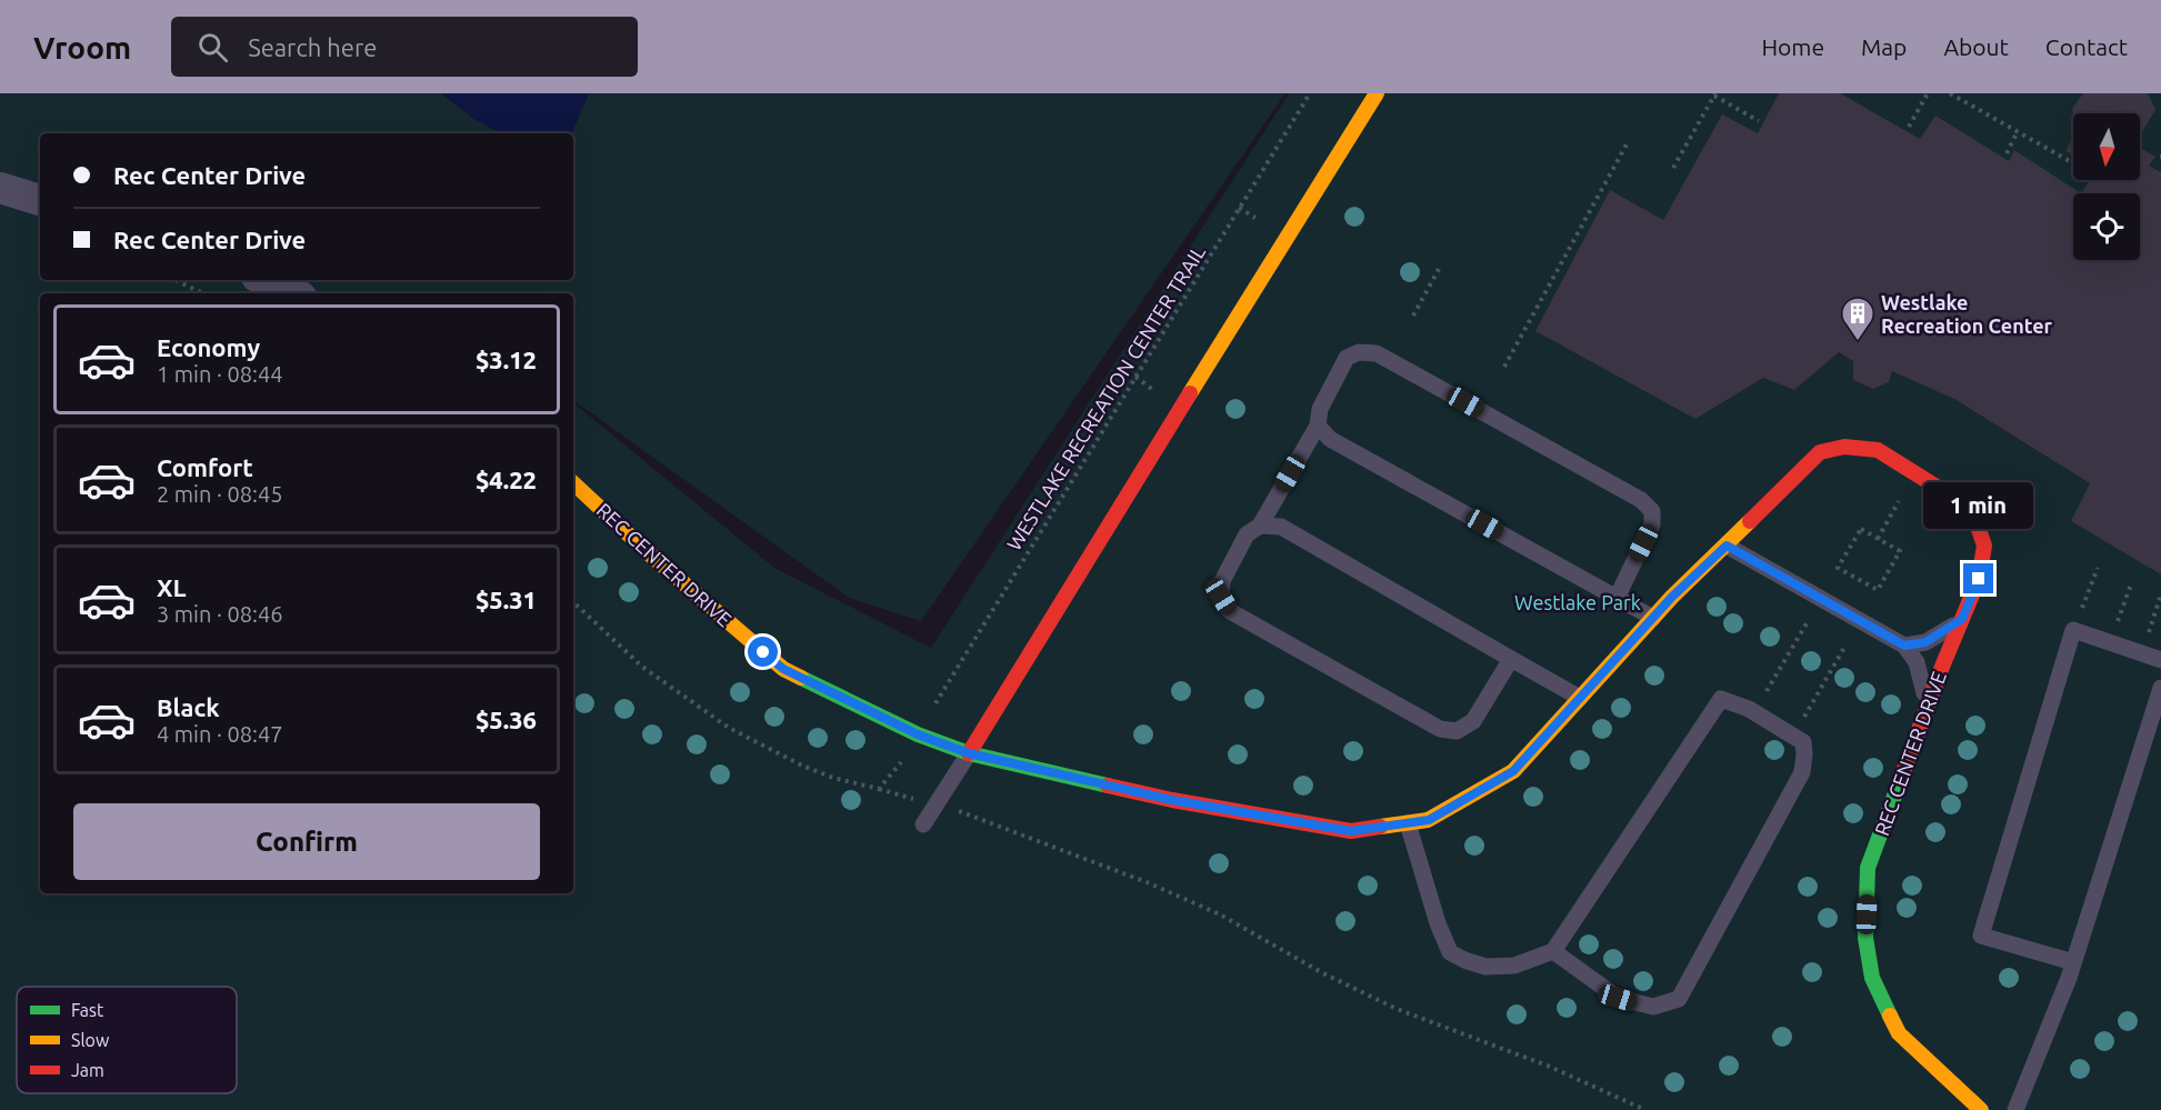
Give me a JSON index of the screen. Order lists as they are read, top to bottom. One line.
{"streets":{"street":["REC CENTER DRIVE"],"path":["WESTLAKE RECREATION CENTER TRAIL"]},"parks":["Westlake Park"],"places":{"building":["Westlake Recreation Center"]},"legend":["Fast","Slow","Jam"],"north":"bottom","page":{"header":"Vroom","search":"Search here","nav":["Home","Map","About","Contact"],"banner":["Rec Center Drive","Rec Center Drive"],"list":[{"name":"Economy","note":"1 min · 08:44","value":"$3.12"},{"name":"Comfort","note":"2 min · 08:45","value":"$4.22"},{"name":"XL","note":"3 min · 08:46","value":"$5.31"},{"name":"Black","note":"4 min · 08:47","value":"$5.36"}],"bubble":"1 min","buttons":"Confirm"}}
